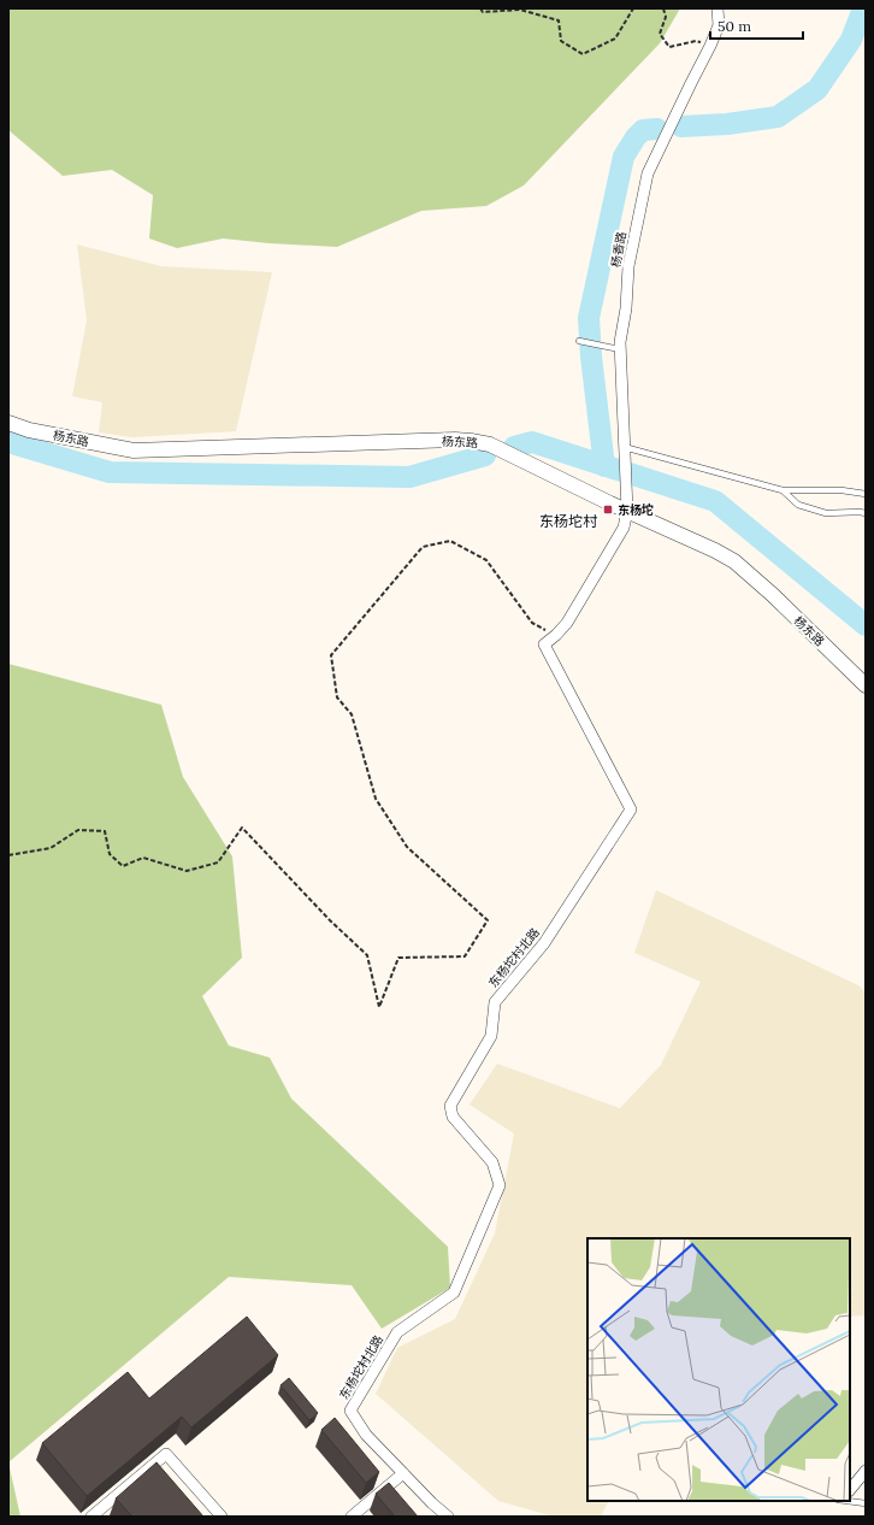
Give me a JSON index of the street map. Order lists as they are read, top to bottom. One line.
{"streets":{"street":["杨香路","杨东路","东杨坨村北路"]},"crossings":[["杨香路","杨东路"],["杨香路","东杨坨村北路"],["杨东路","东杨坨村北路"]],"districts":["东杨坨村"],"places":{"transit":["东杨坨"]},"scale_bar":"50 m"}
